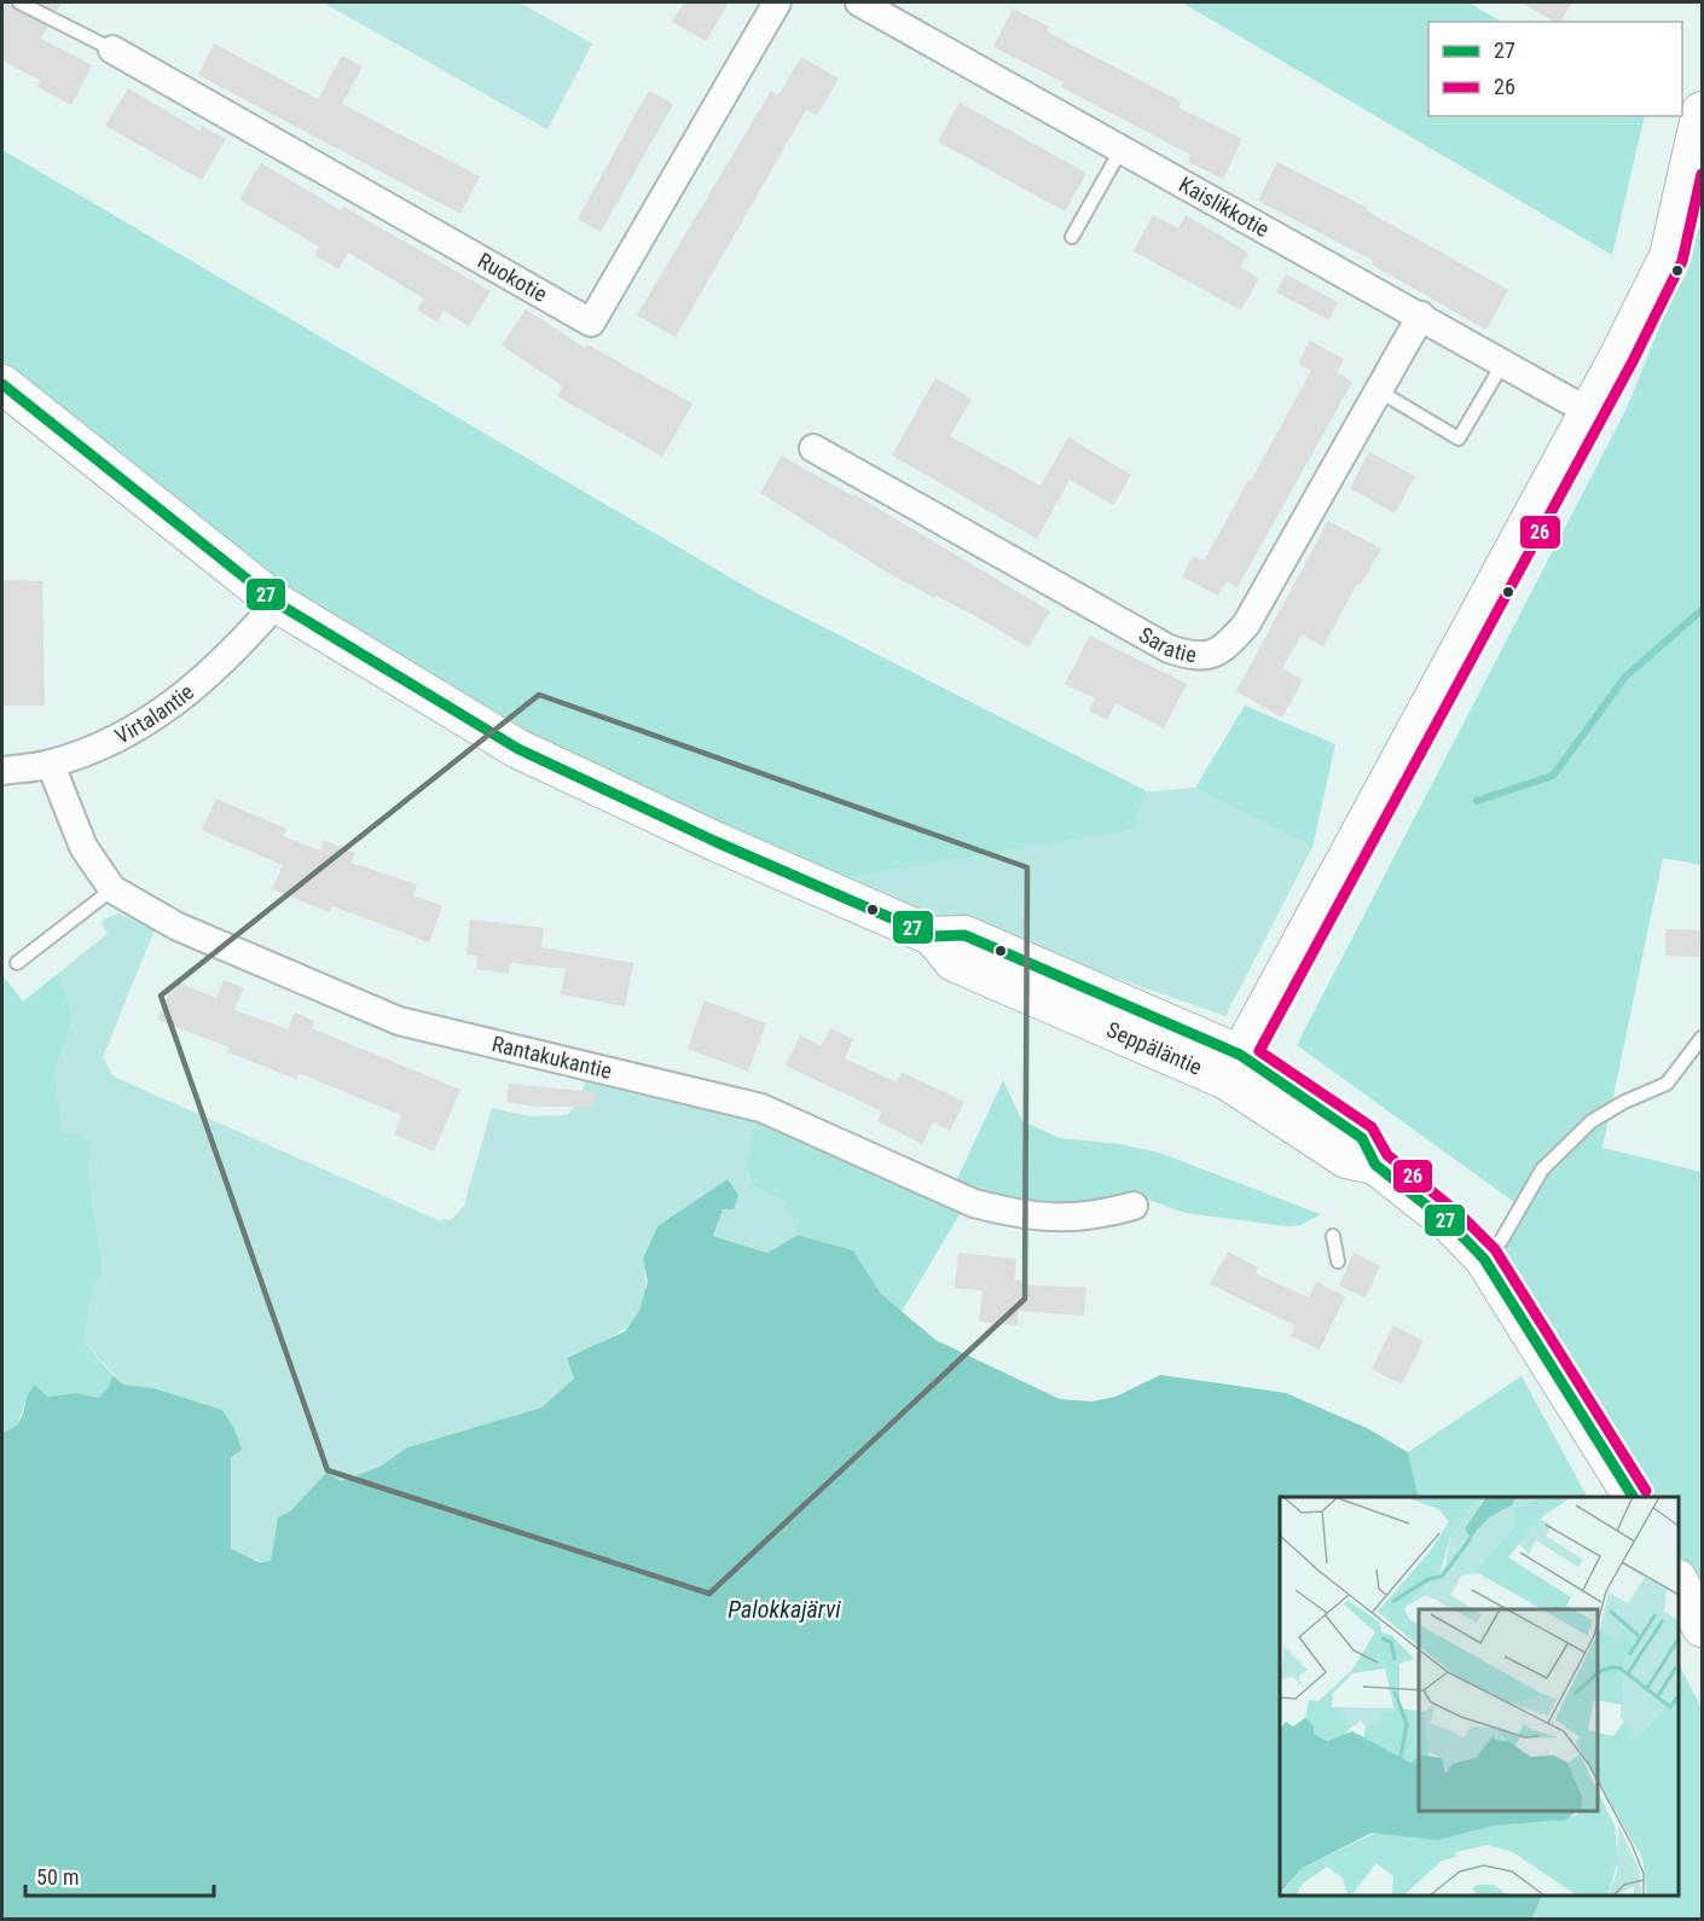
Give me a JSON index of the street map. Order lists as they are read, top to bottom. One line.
{"streets":{"main road":["Seppäläntie"],"street":["Kaislikkotie","Ruokotie","Saratie","Virtalantie","Rantakukantie"]},"crossings":[["Kaislikkotie","Saratie"],["Virtalantie","Seppäläntie"],["Virtalantie","Rantakukantie"]],"water":["Palokkajärvi"],"lines":["transit line 26","transit line 27"],"legend":["27","26"],"scale_bar":"50 m"}
